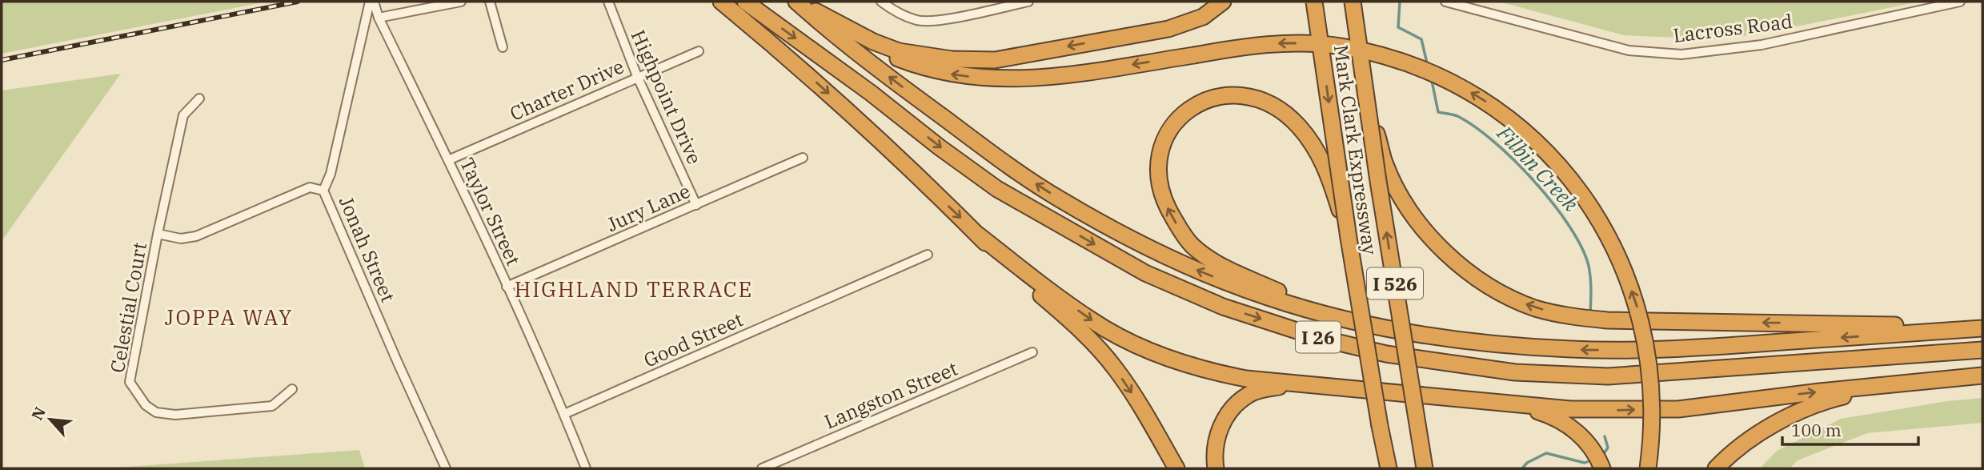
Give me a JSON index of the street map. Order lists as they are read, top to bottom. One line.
{"streets":{"highway":["Mark Clark Expressway","I 526","I 26"],"street":["Lacross Road","Charter Drive","Highpoint Drive","Jury Lane","Taylor Street","Jonah Street","Celestial Court","Good Street","Langston Street"]},"crossings":[["Charter Drive","Highpoint Drive"],["Charter Drive","Taylor Street"],["Highpoint Drive","Jury Lane"],["Jury Lane","Taylor Street"],["Taylor Street","Jonah Street"],["Taylor Street","Good Street"]],"districts":["HIGHLAND TERRACE","JOPPA WAY"],"water":["Filbin Creek"],"scale_bar":"100 m","north":"top left"}
